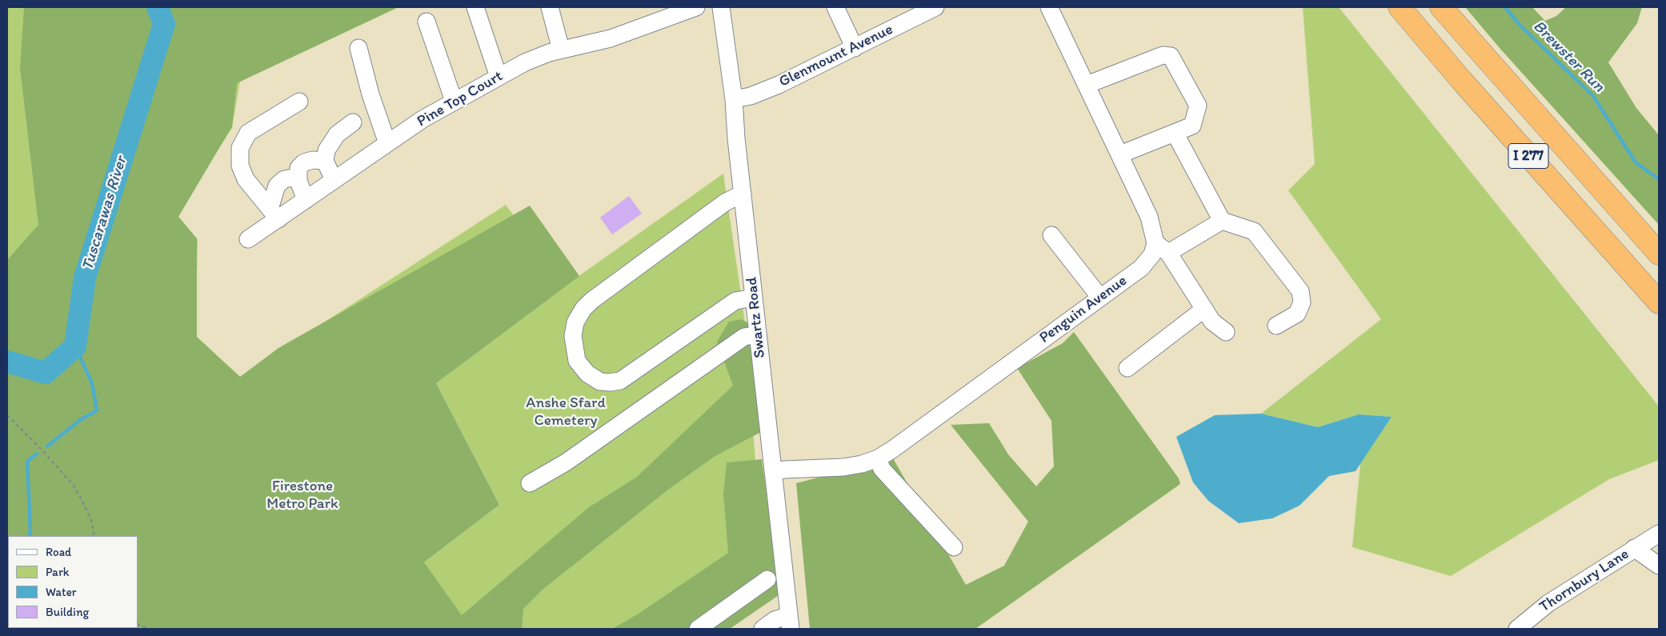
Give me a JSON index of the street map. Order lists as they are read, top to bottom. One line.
{"streets":{"highway":["I 277"],"street":["Glenmount Avenue","Pine Top Court","Penguin Avenue","Swartz Road","Thornbury Lane"]},"crossings":[["Glenmount Avenue","Swartz Road"],["Penguin Avenue","Swartz Road"]],"water":["Brewster Run","Tuscarawas River"],"parks":["Anshe Sfard Cemetery","Firestone Metro Park"],"legend":["Road","Park","Water","Building"]}
